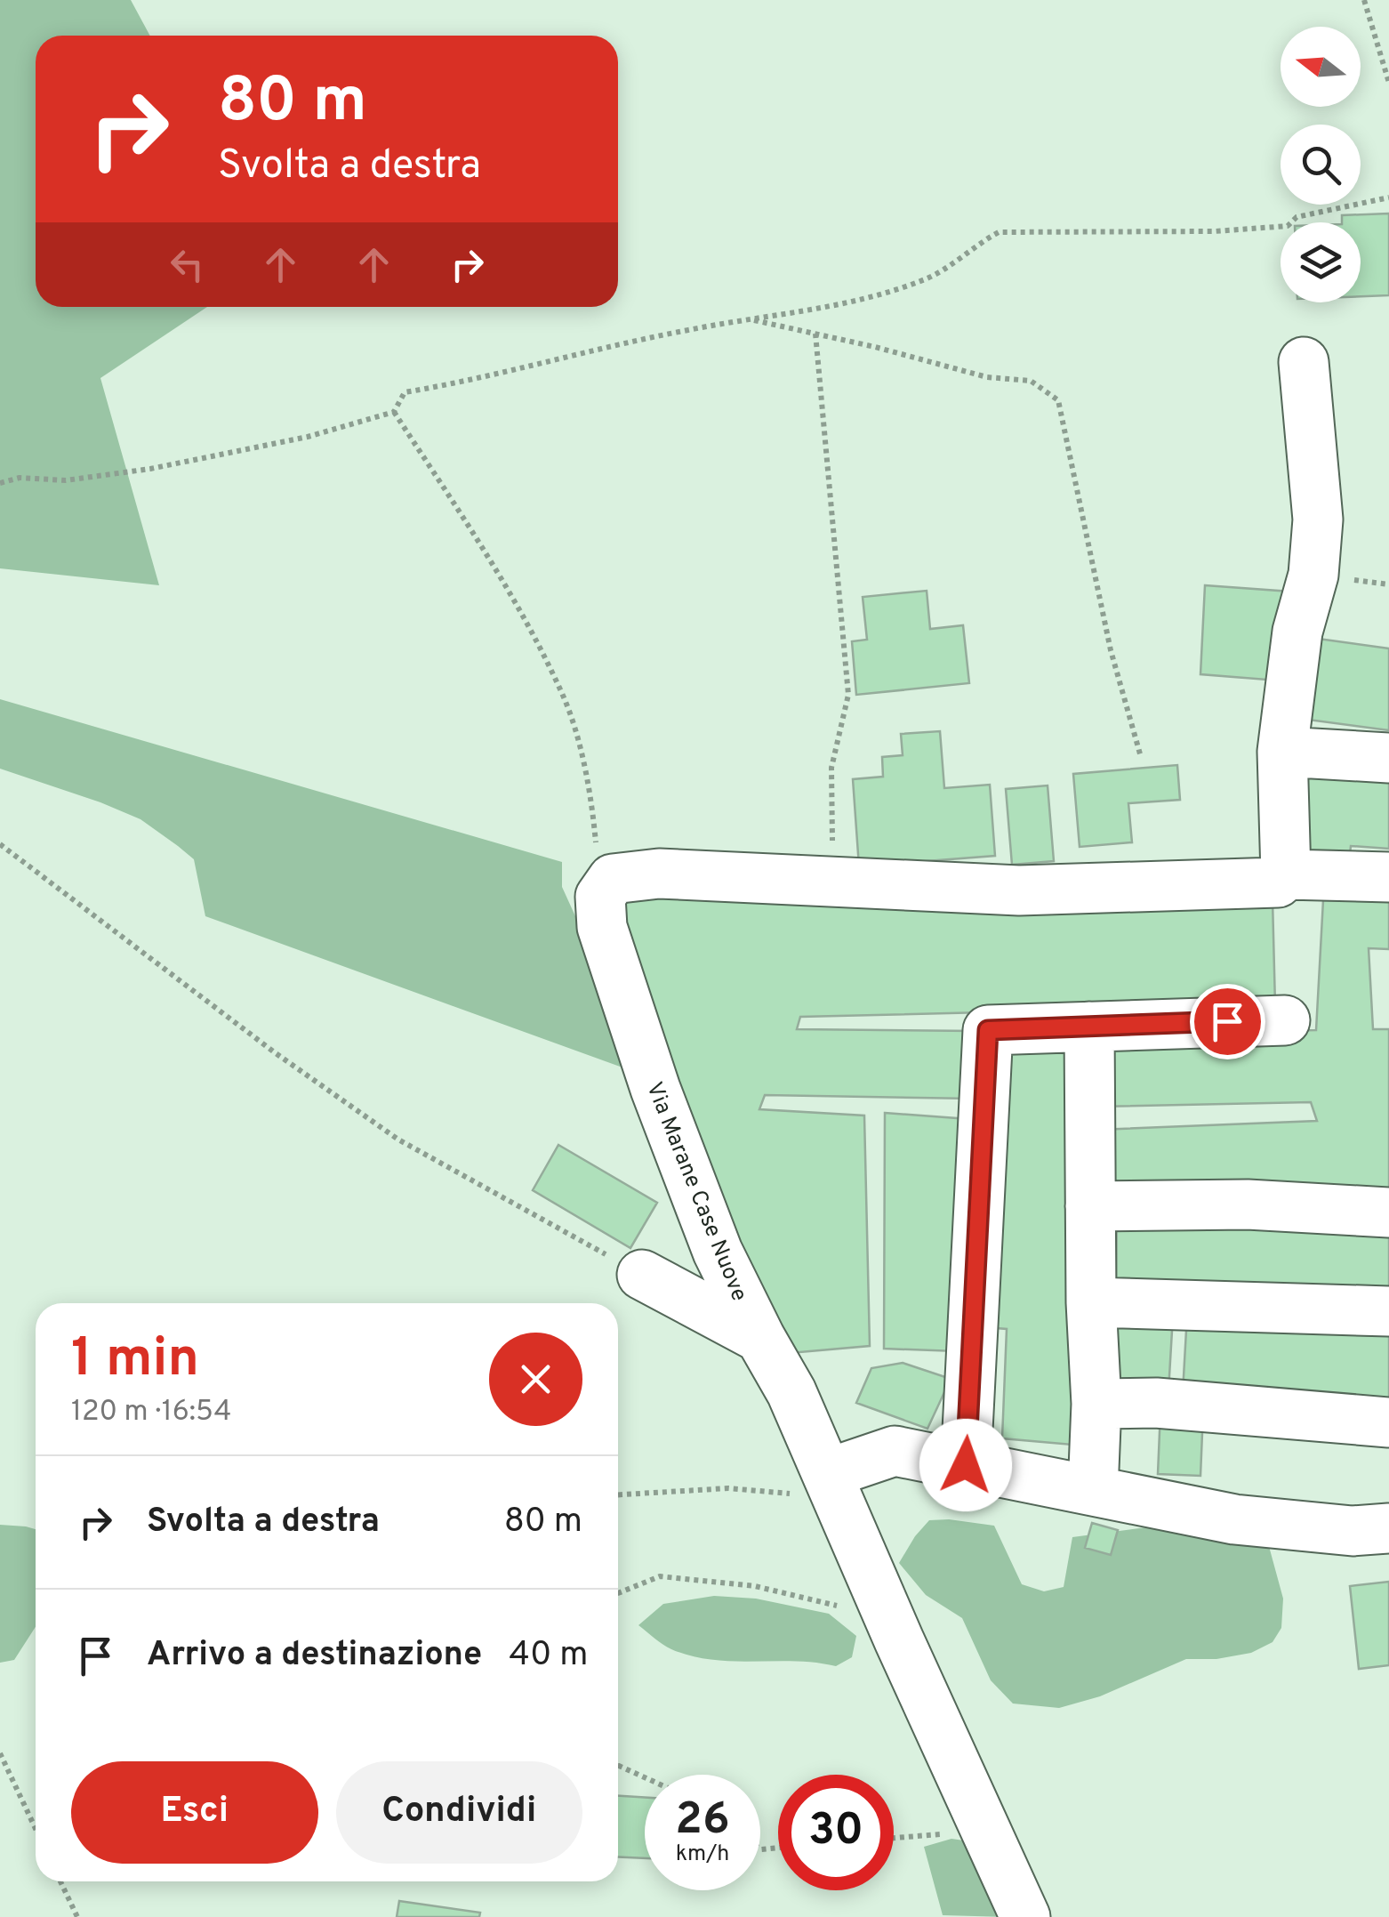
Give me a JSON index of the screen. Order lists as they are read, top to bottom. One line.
{"streets":{"street":["Via Marane Case Nuove"]},"north":"left","page":{"turn":["80 m","Svolta a destra"],"heading":["1 min","120 m · 16:54"],"list":[{"name":"Svolta a destra","value":"80 m"},{"name":"Arrivo a destinazione","value":"40 m"}],"buttons":["Esci","Condividi"],"speed":"26 km/h","limit":"30"}}
